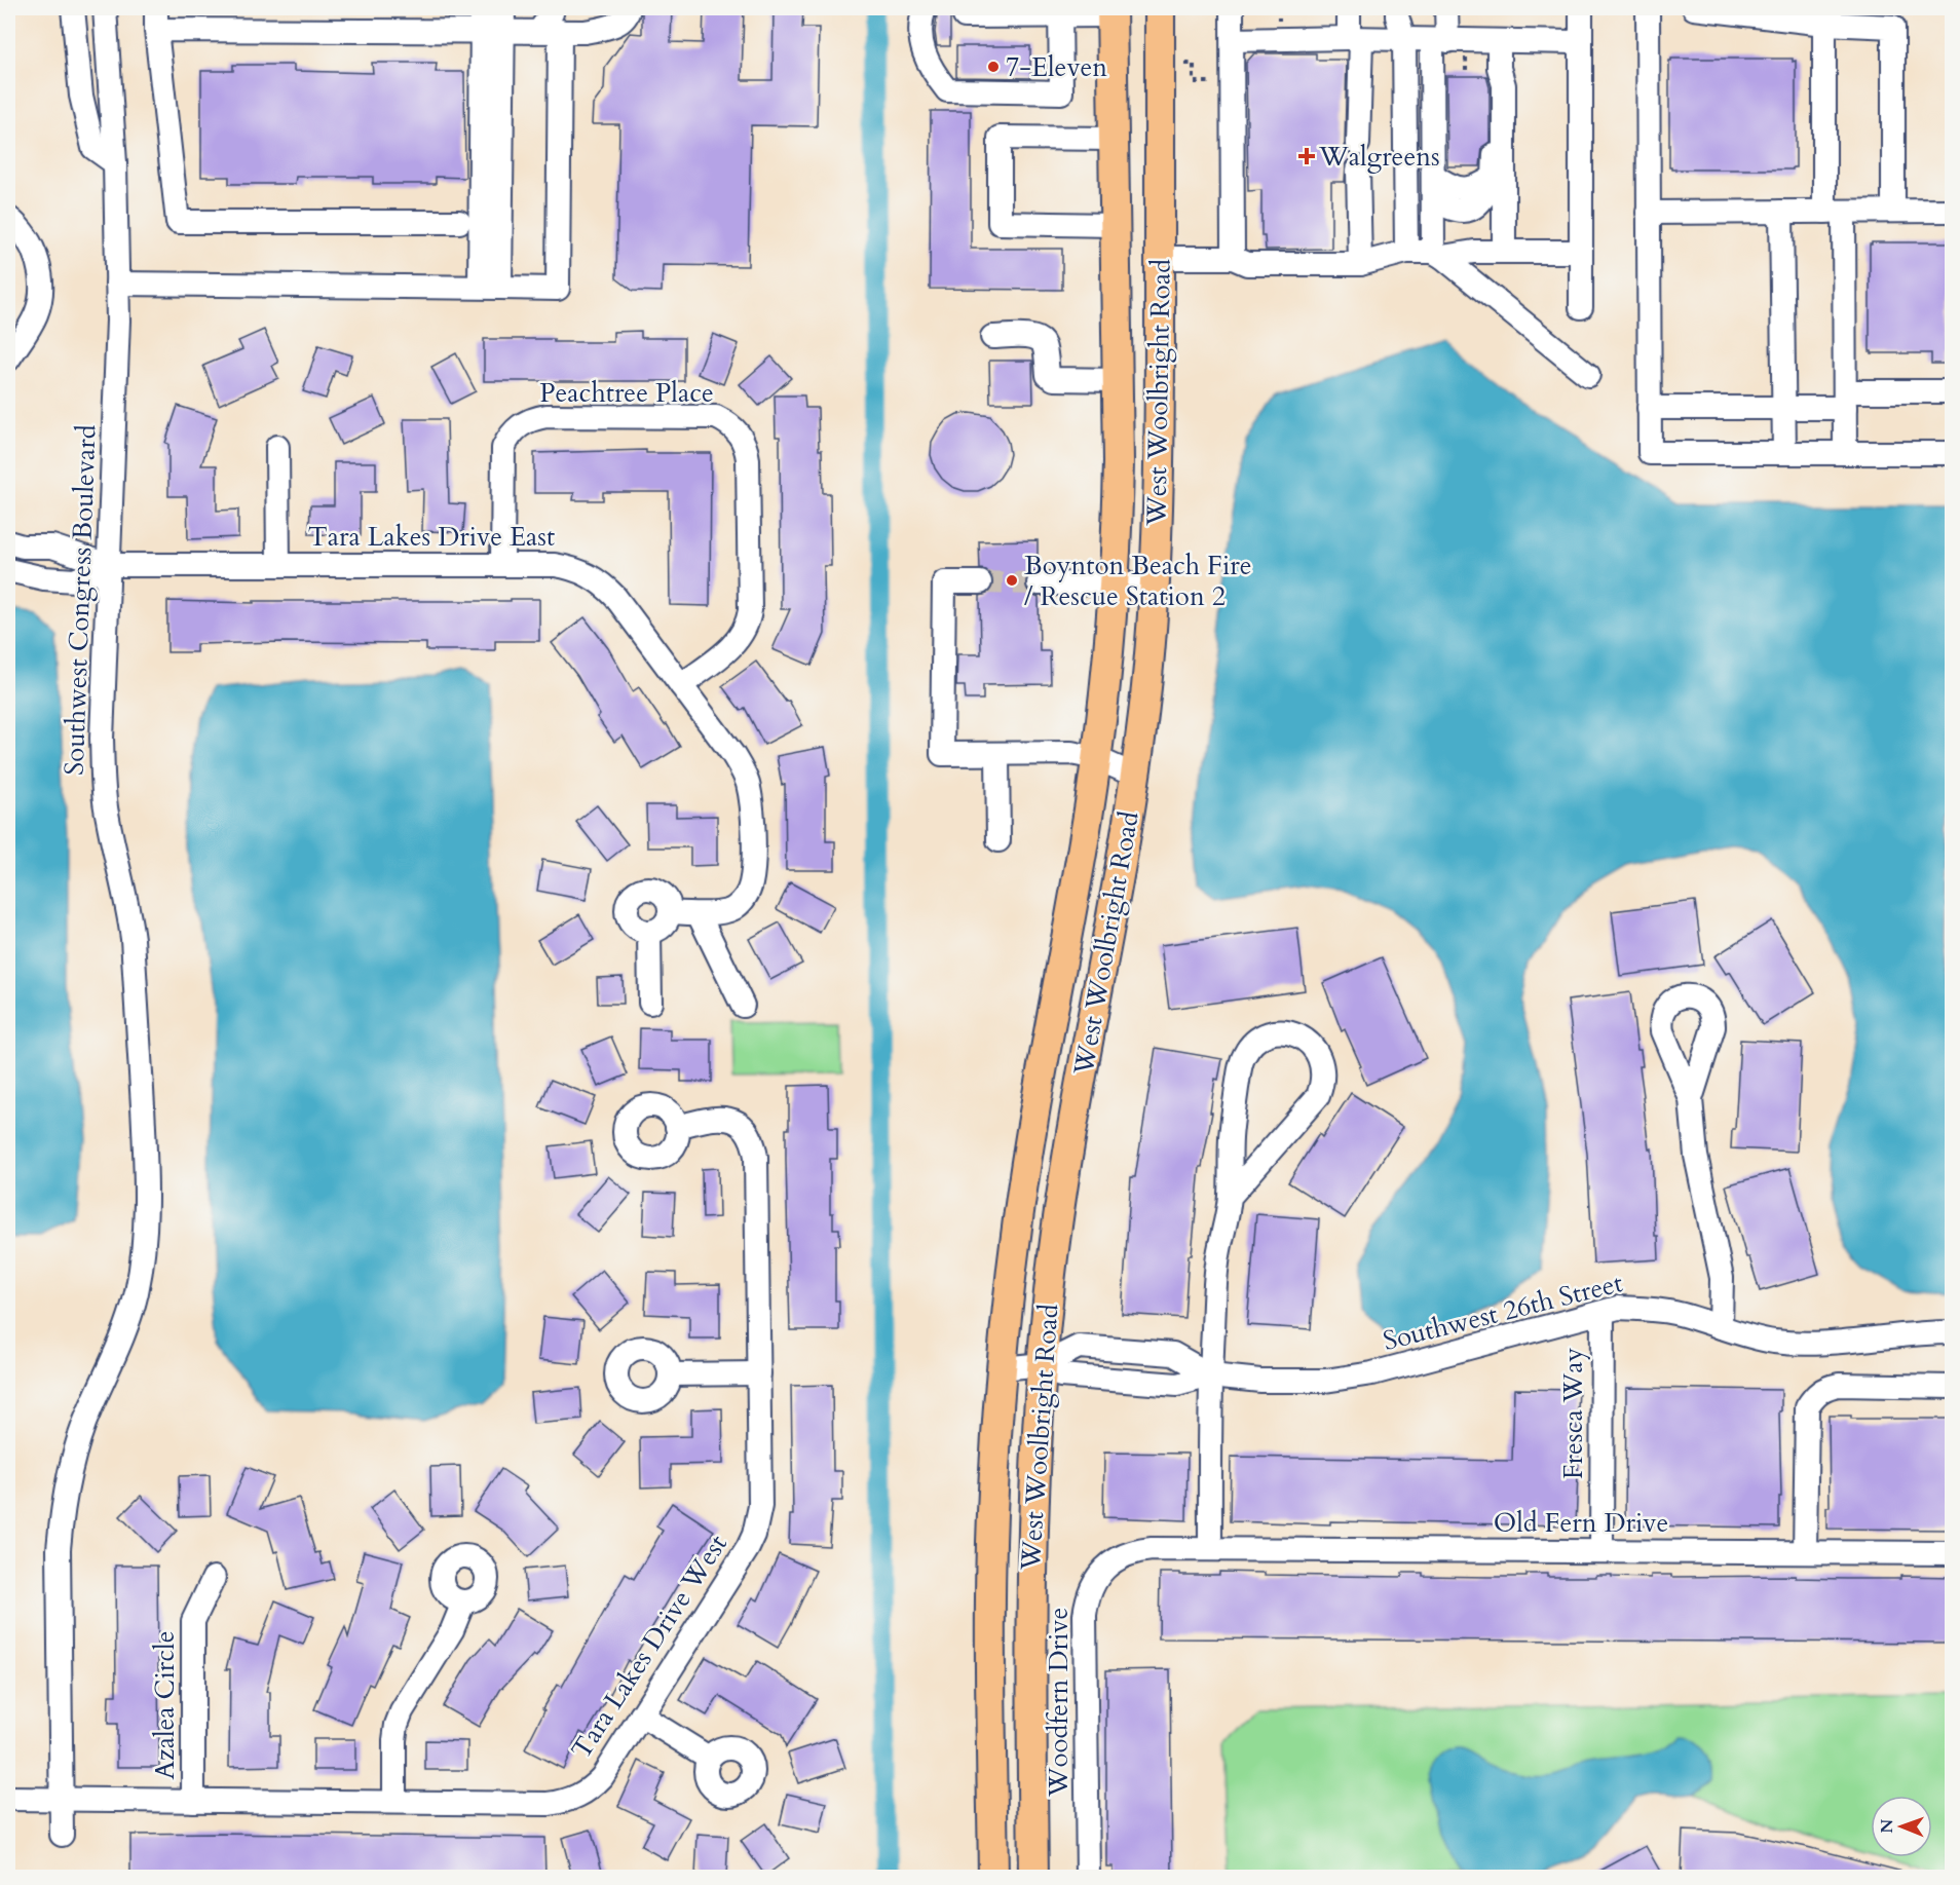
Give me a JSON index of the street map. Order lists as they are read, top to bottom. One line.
{"streets":{"main road":["West Woolbright Road"],"street":["Peachtree Place","Tara Lakes Drive East","Southwest Congress Boulevard","Southwest 26th Street","Fresca Way","Old Fern Drive","Tara Lakes Drive West","Woodfern Drive","Azalea Circle"]},"crossings":[["Peachtree Place","Tara Lakes Drive East"],["West Woolbright Road","Southwest 26th Street"],["Tara Lakes Drive East","Southwest Congress Boulevard"],["Southwest Congress Boulevard","Tara Lakes Drive West"],["Southwest 26th Street","Fresca Way"],["Fresca Way","Old Fern Drive"],["Old Fern Drive","Woodfern Drive"],["Tara Lakes Drive West","Azalea Circle"]],"places":{"other":["7-Eleven","Boynton Beach Fire / Rescue Station 2"],"health":["Walgreens"]},"north":"left"}
